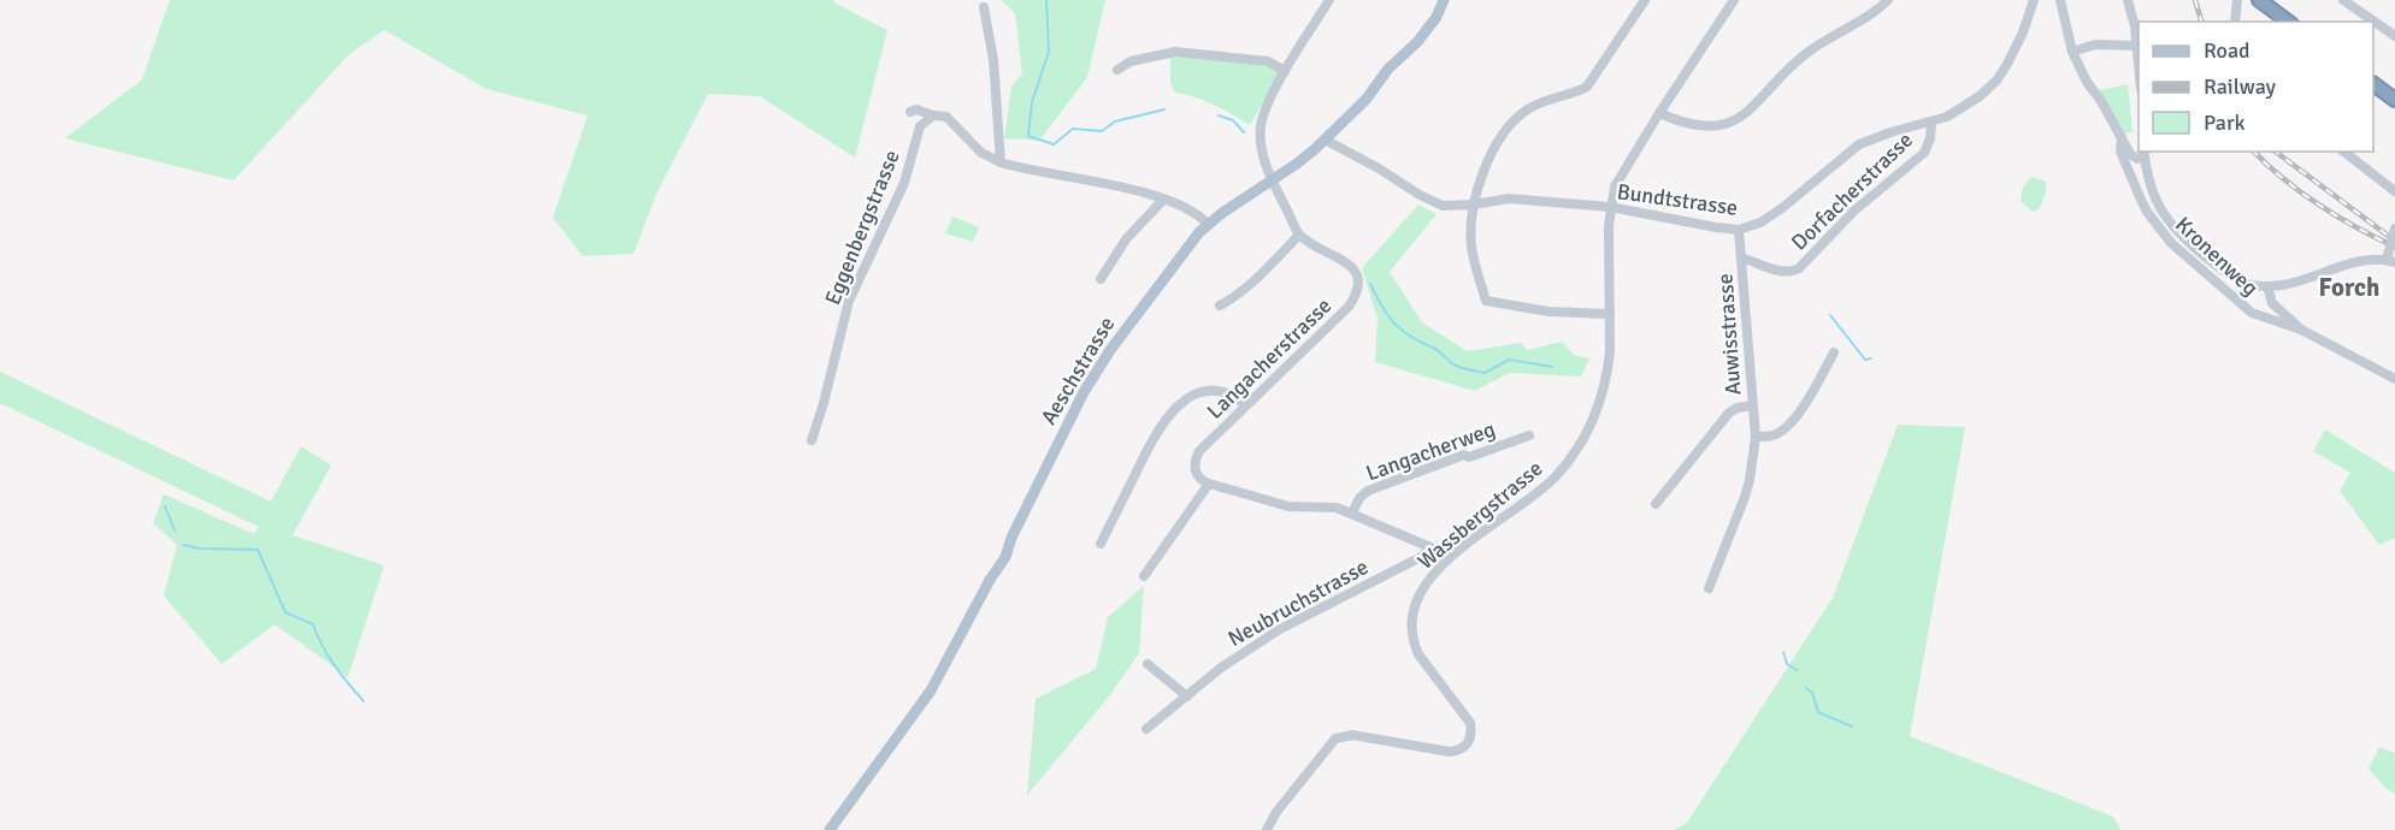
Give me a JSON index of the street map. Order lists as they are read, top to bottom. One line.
{"streets":{"main road":["Aeschstrasse"],"street":["Dorfacherstrasse","Bundtstrasse","Eggenbergstrasse","Kronenweg","Auwisstrasse","Langacherstrasse","Langacherweg","Wassbergstrasse","Neubruchstrasse"]},"crossings":[["Dorfacherstrasse","Bundtstrasse"],["Dorfacherstrasse","Auwisstrasse"],["Bundtstrasse","Auwisstrasse"],["Bundtstrasse","Aeschstrasse"],["Bundtstrasse","Wassbergstrasse"]],"districts":["Forch"],"legend":["Road","Railway","Park"]}
